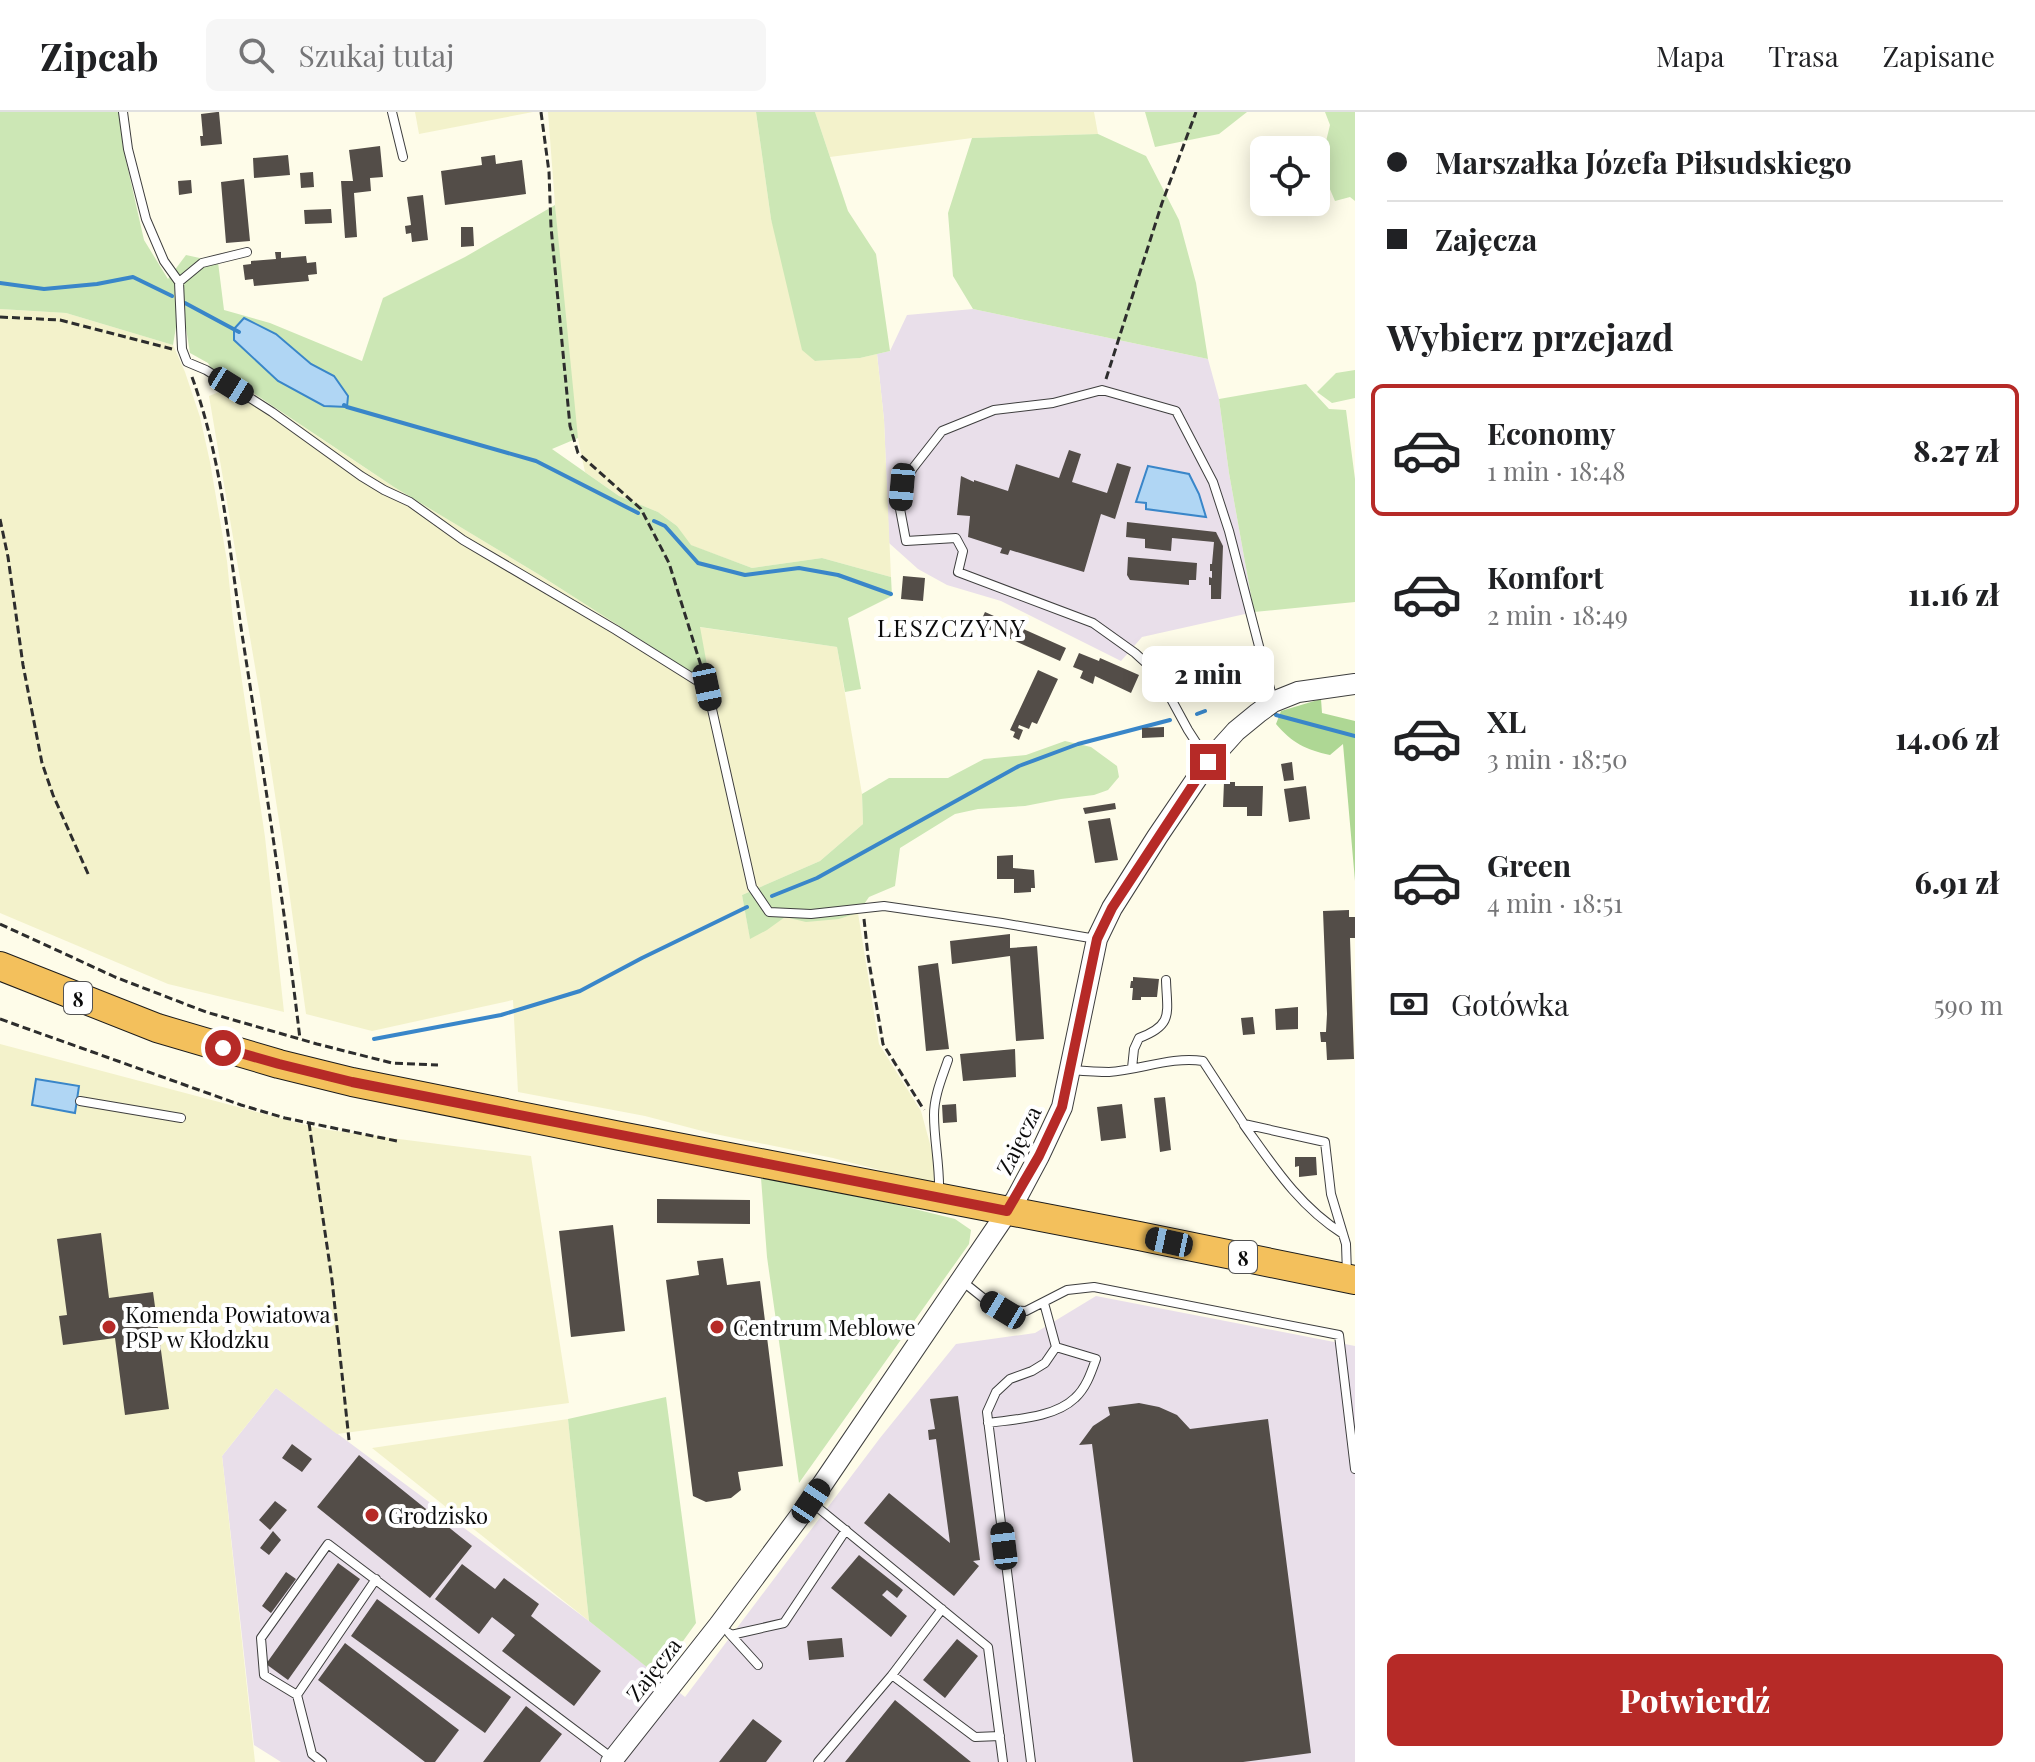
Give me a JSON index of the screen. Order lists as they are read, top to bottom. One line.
{"streets":{"highway":["8"],"street":["Zajęcza"]},"crossings":[["8","Zajęcza"]],"districts":["LESZCZYNY"],"places":["Komenda Powiatowa PSP w Kłodzku","Centrum Meblowe","Grodzisko"],"page":{"header":"Zipcab","search":"Szukaj tutaj","nav":["Mapa","Trasa","Zapisane"],"banner":["Marszałka Józefa Piłsudskiego","Zajęcza"],"heading":"Wybierz przejazd","list":[{"name":"Economy","note":"1 min · 18:48","value":"8.27 zł"},{"name":"Komfort","note":"2 min · 18:49","value":"11.16 zł"},{"name":"XL","note":"3 min · 18:50","value":"14.06 zł"},{"name":"Green","note":"4 min · 18:51","value":"6.91 zł"}],"bubble":"2 min","pay":["Gotówka","590 m"],"buttons":"Potwierdź"}}
